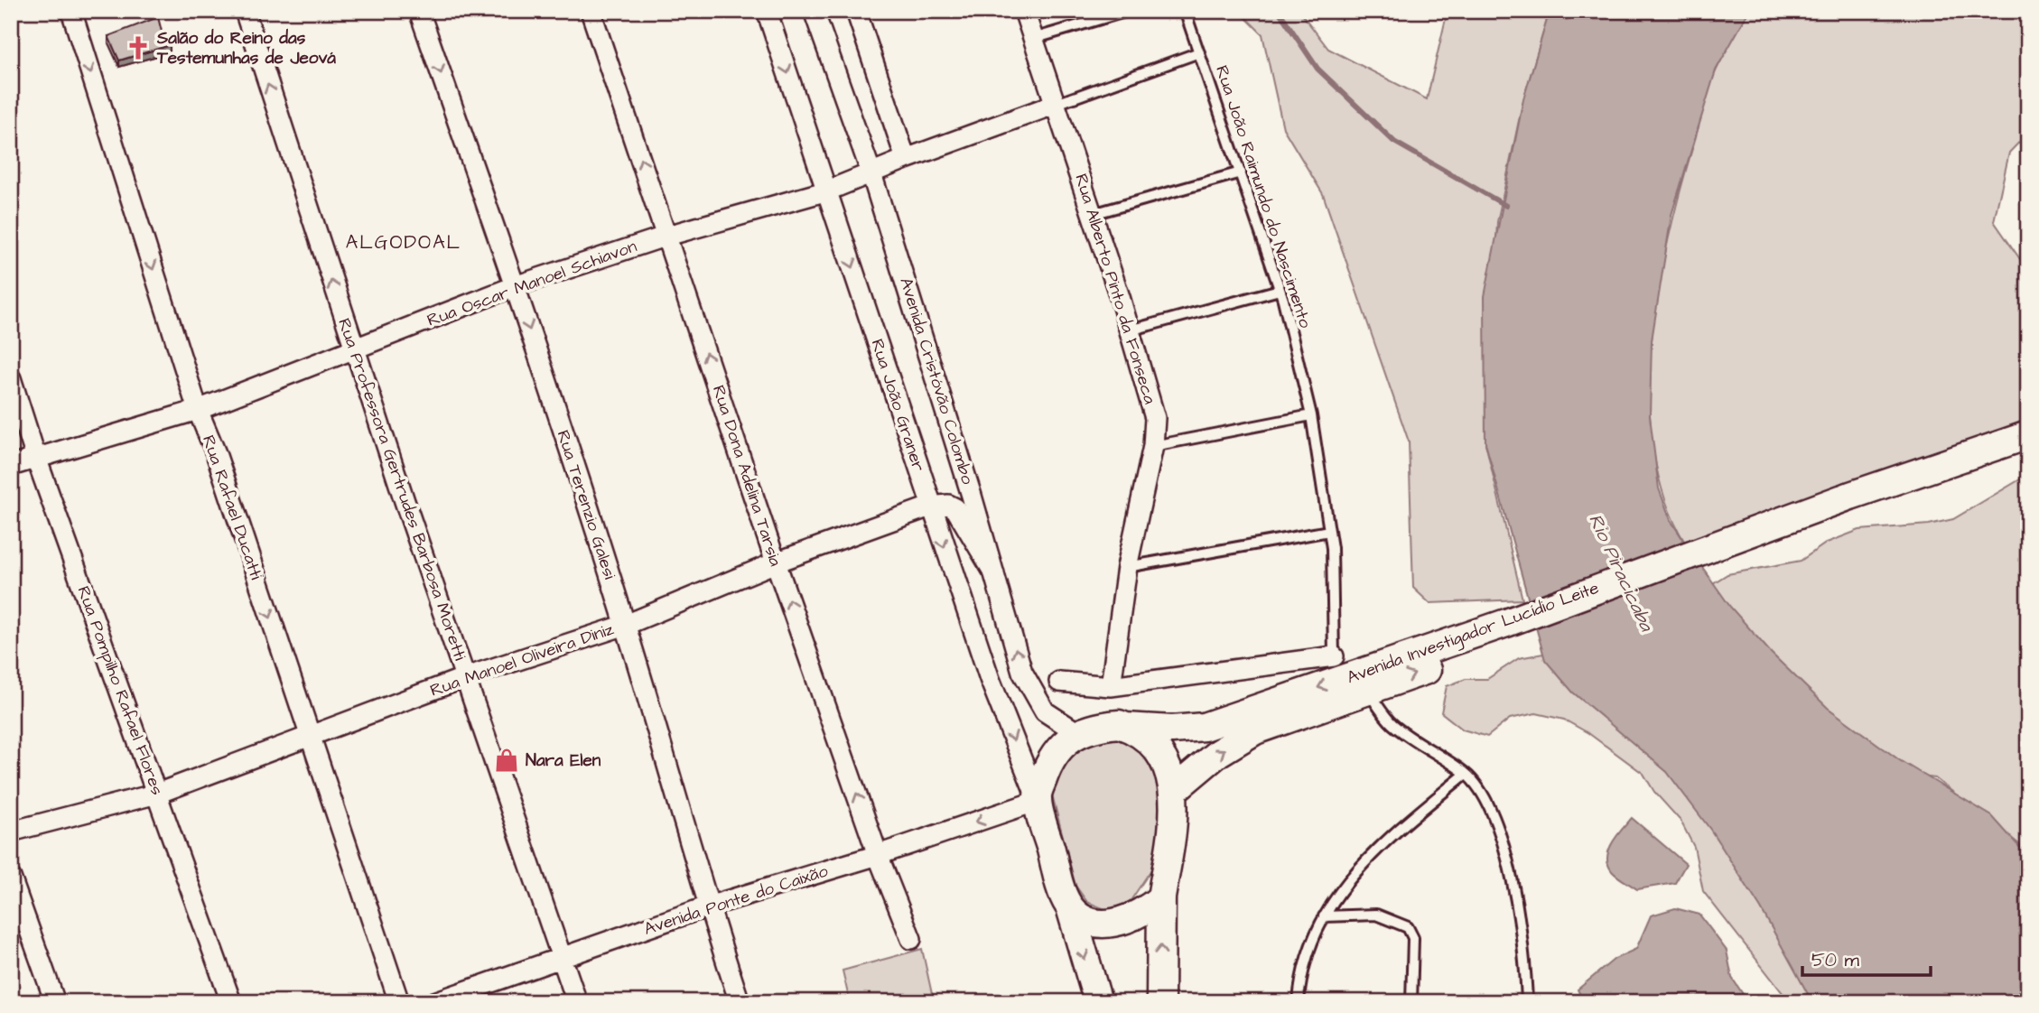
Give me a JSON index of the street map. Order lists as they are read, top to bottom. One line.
{"streets":{"main road":["Avenida Investigador Lucídio Leite"],"street":["Rua Oscar Manoel Schiavon","Rua Alberto Pinto da Fonseca","Avenida Cristóvão Colombo","Rua João Graner","Rua Dona Adelina Tarsia","Rua Professora Gertrudes Barbosa Moretti","Rua Terenzio Galesi","Rua Rafael Ducatti","Rua Manoel Oliveira Diniz","Rua Pompilho Rafael Flores","Avenida Ponte do Caixão"],"lane":["Rua João Raimundo do Nascimento"]},"crossings":[["Rua Oscar Manoel Schiavon","Rua Alberto Pinto da Fonseca"],["Rua Oscar Manoel Schiavon","Avenida Cristóvão Colombo"],["Rua Oscar Manoel Schiavon","Rua João Graner"],["Rua Oscar Manoel Schiavon","Rua Dona Adelina Tarsia"],["Rua Oscar Manoel Schiavon","Rua Professora Gertrudes Barbosa Moretti"],["Rua Oscar Manoel Schiavon","Rua Terenzio Galesi"],["Rua Oscar Manoel Schiavon","Rua Rafael Ducatti"],["Rua Oscar Manoel Schiavon","Rua Pompilho Rafael Flores"],["Avenida Cristóvão Colombo","Rua João Graner"],["Avenida Cristóvão Colombo","Avenida Investigador Lucídio Leite"],["Avenida Cristóvão Colombo","Avenida Ponte do Caixão"],["Rua João Graner","Avenida Investigador Lucídio Leite"],["Rua João Graner","Rua Manoel Oliveira Diniz"],["Rua João Graner","Avenida Ponte do Caixão"],["Rua Dona Adelina Tarsia","Rua Manoel Oliveira Diniz"],["Rua Dona Adelina Tarsia","Avenida Ponte do Caixão"],["Rua Professora Gertrudes Barbosa Moretti","Rua Manoel Oliveira Diniz"],["Rua Professora Gertrudes Barbosa Moretti","Avenida Ponte do Caixão"],["Rua Terenzio Galesi","Rua Manoel Oliveira Diniz"],["Rua Terenzio Galesi","Avenida Ponte do Caixão"],["Rua Rafael Ducatti","Rua Manoel Oliveira Diniz"],["Avenida Investigador Lucídio Leite","Avenida Ponte do Caixão"],["Rua Manoel Oliveira Diniz","Rua Pompilho Rafael Flores"]],"one_way":["Rua João Graner","Rua Dona Adelina Tarsia","Rua Terenzio Galesi","Rua Rafael Ducatti"],"districts":["ALGODOAL"],"water":["Rio Piracicaba"],"places":{"church":["Salão do Reino das Testemunhas de Jeová"],"shop":["Nara Elen"]},"scale_bar":"50 m"}
